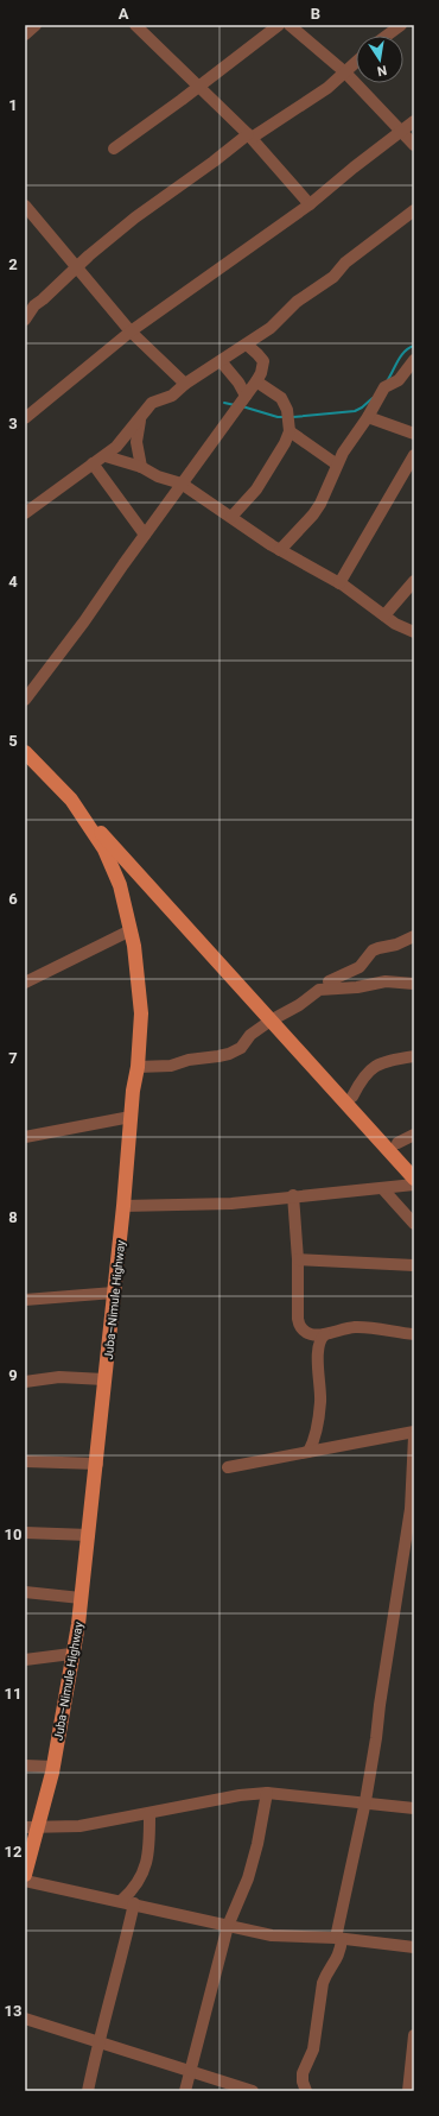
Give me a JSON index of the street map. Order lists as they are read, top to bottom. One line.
{"streets":{"main road":["Juba–Nimule Highway"]},"north":"bottom","grid":{"columns":["A","B"],"rows":["1","2","3","4","5","6","7","8","9","10","11","12","13"]}}
